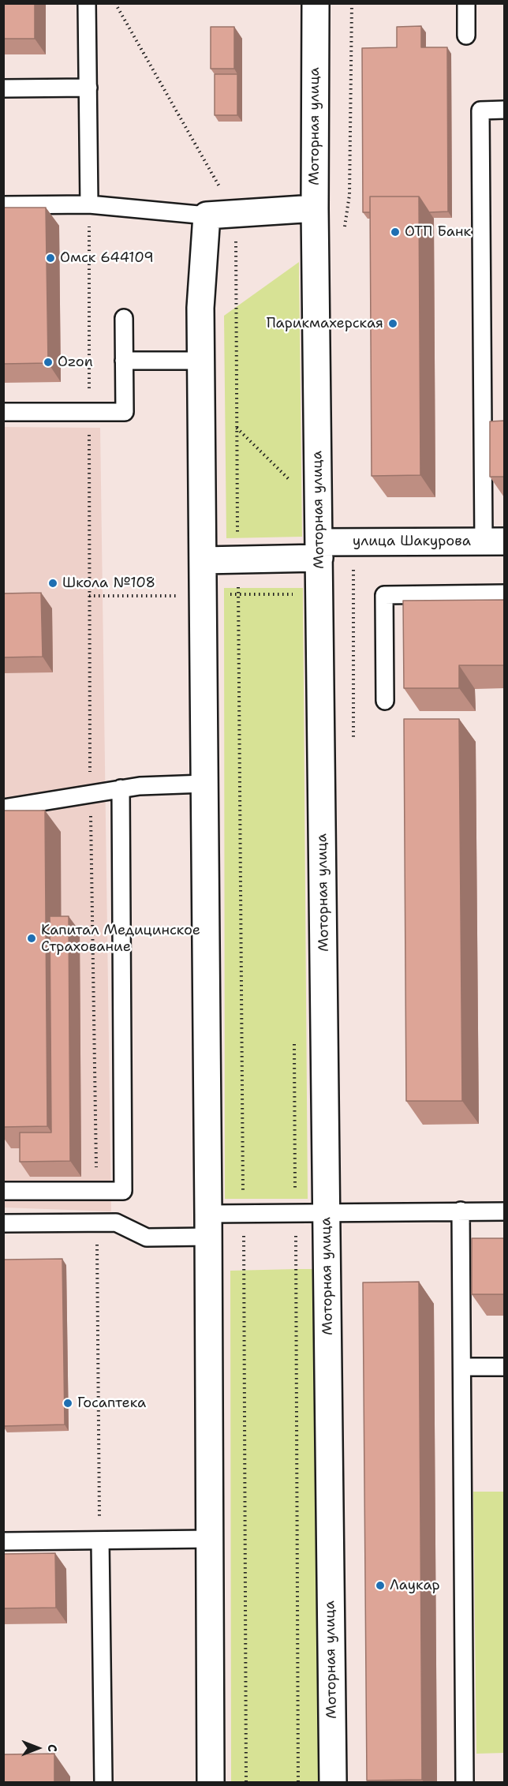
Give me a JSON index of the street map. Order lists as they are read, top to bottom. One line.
{"streets":{"street":["Моторная улица","улица Шакурова"]},"crossings":[["Моторная улица","улица Шакурова"]],"places":["ОТП Банк","Омск 644109","Парикмахерская","Ozon","Школа №108","Капитал Медицинское Страхование","Госаптека","Лаукар"],"north":"right"}
